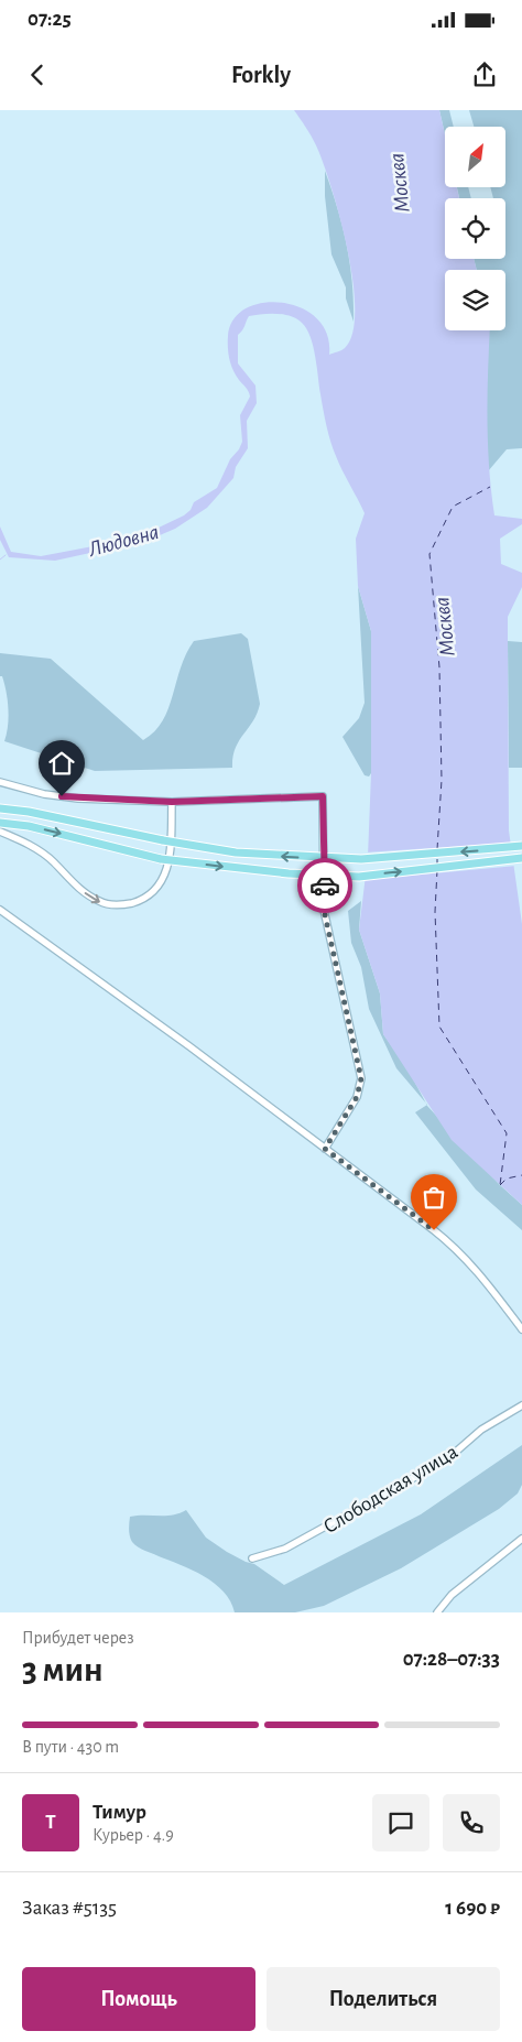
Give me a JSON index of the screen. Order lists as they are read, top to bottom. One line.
{"streets":{"street":["Слободская улица"]},"water":["Москва","Людовна"],"north":"top right","page":{"status":"07:25","header":"Forkly","heading":["3 мин","Прибудет через","07:28–07:33"],"panel":["Тимур","Курьер · 4.9","Заказ #5135","1 690 ₽"],"bar":"В пути · 430 m","round":"Т","buttons":["Помощь","Поделиться"]}}
